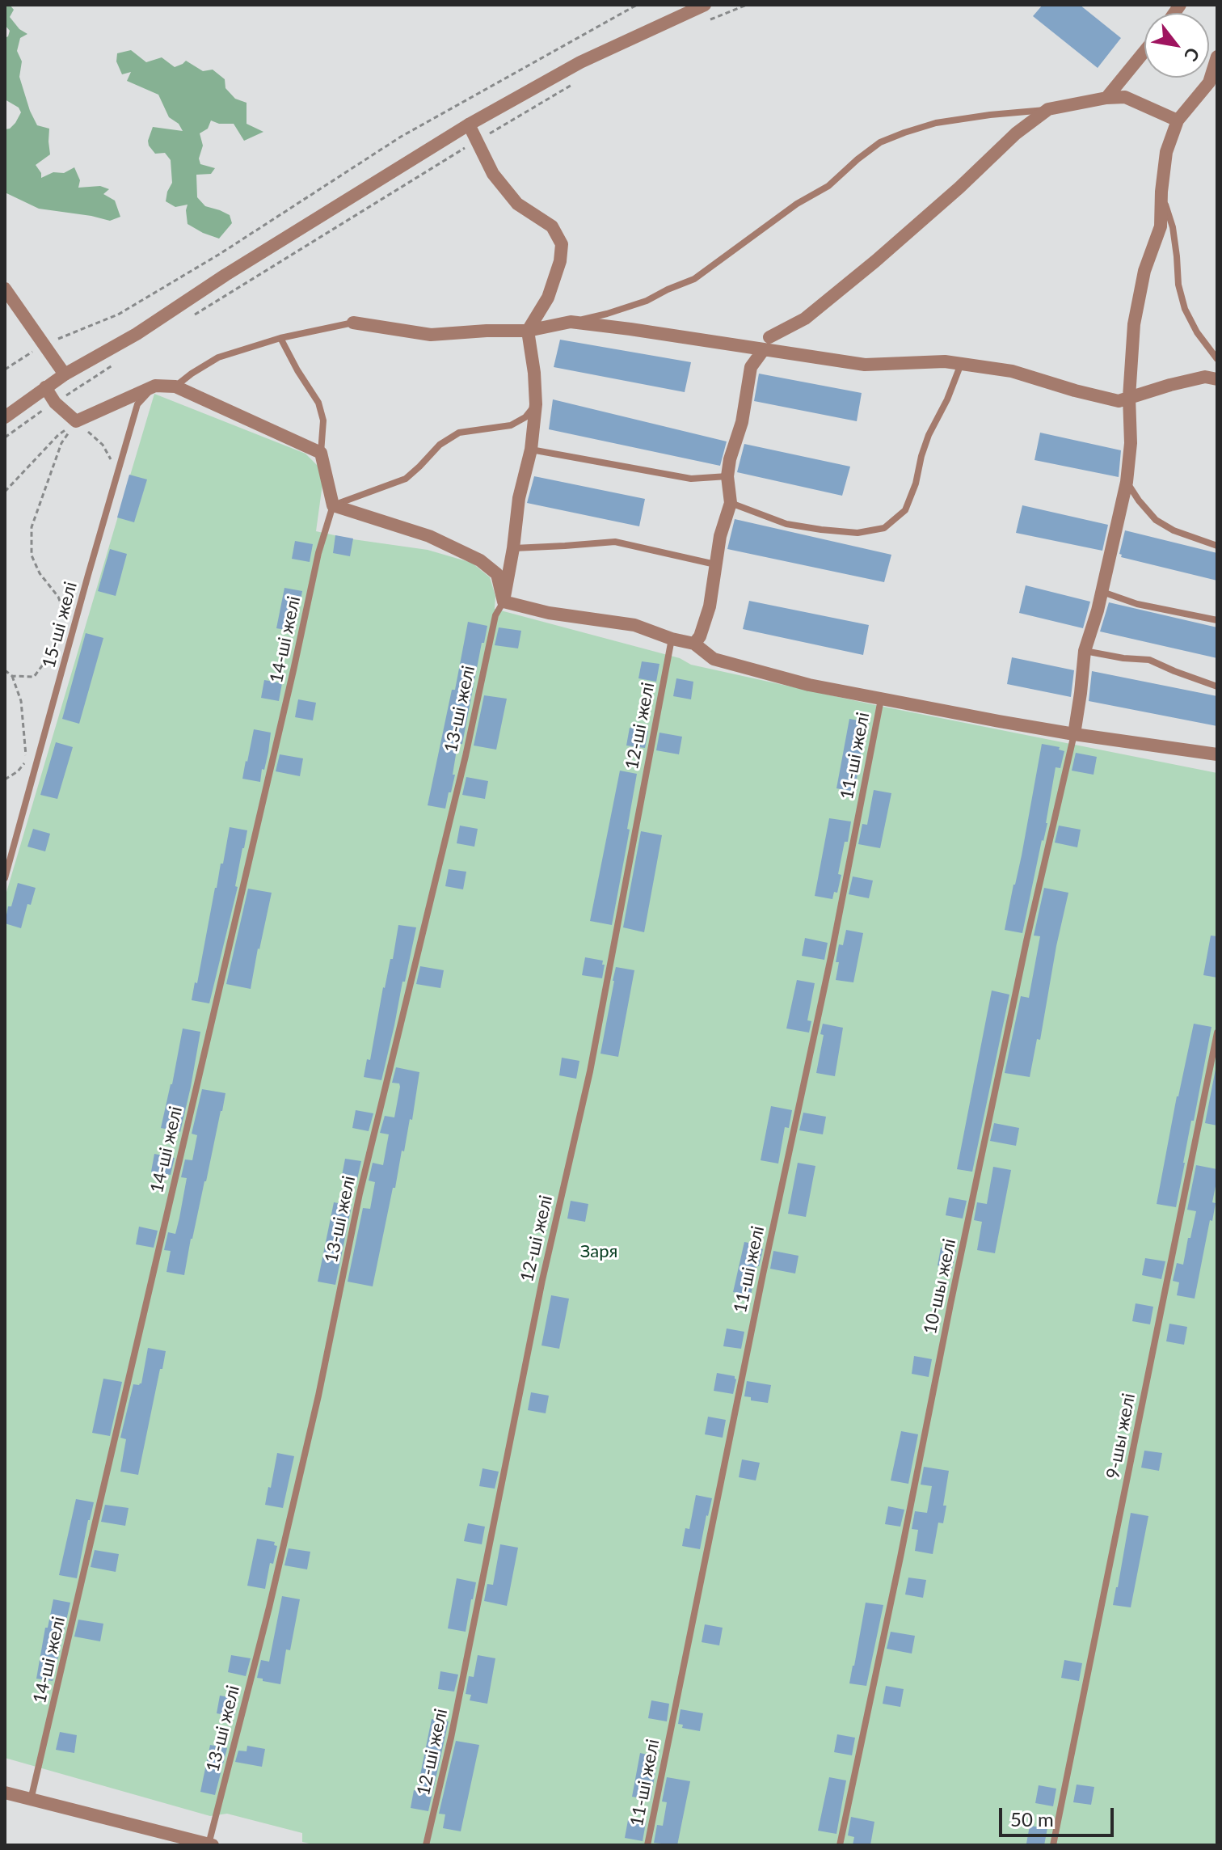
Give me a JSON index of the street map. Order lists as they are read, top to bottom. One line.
{"streets":{"lane":["15-ші желі","14-ші желі","13-ші желі","12-ші желі","11-ші желі","10-шы желі","9-шы желі"]},"parks":["Заря"],"scale_bar":"50 m","north":"bottom right"}
